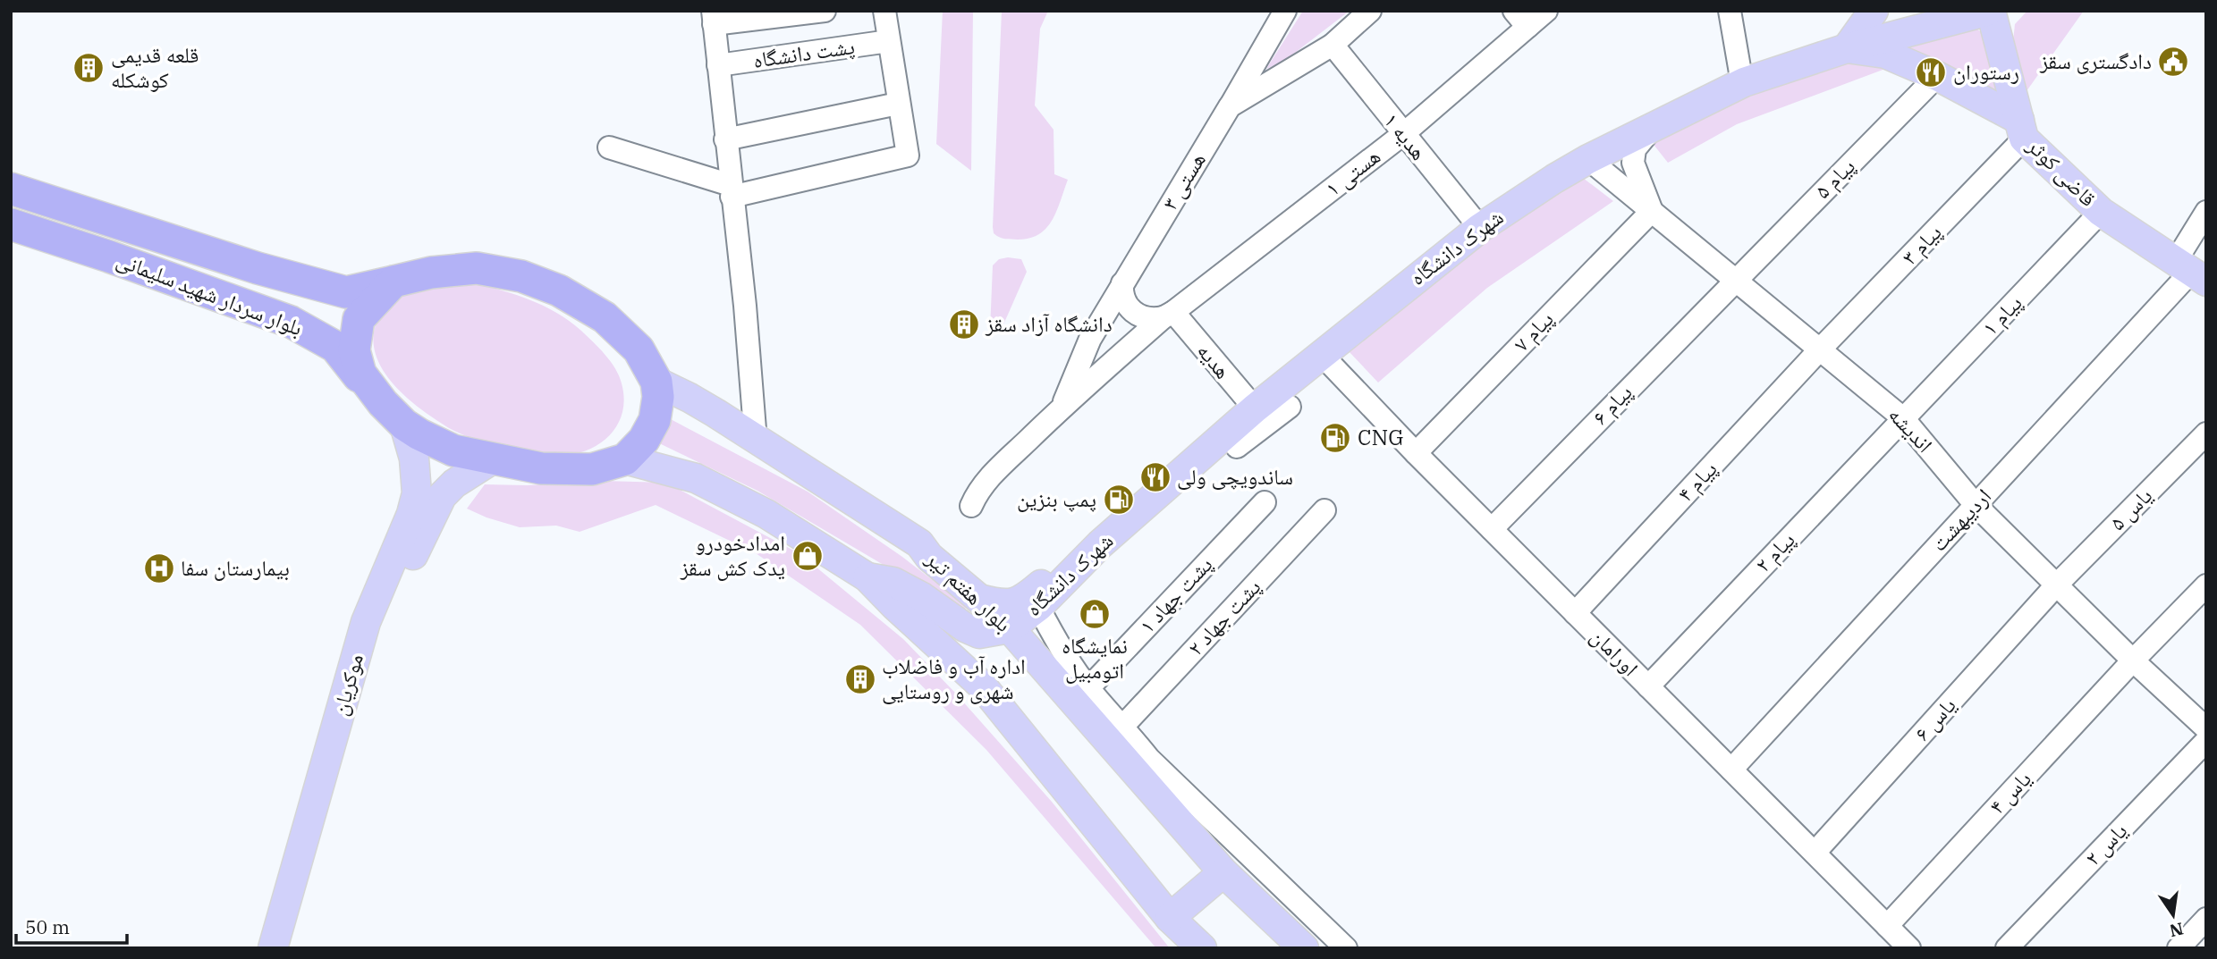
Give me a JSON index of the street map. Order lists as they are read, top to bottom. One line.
{"streets":{"highway":["بلوار سردار شهید سلیمانی"],"main road":["قاضی کوثر","شهرک دانشگاه","بلوار هفتم تیر","موکریان"],"street":["پشت دانشگاه","هدیه ۱","هستی ۱","پیام ۵","هستی ۳","پیام ۳","پیام ۱","پیام ۷","هدیه","پیام ۶","اندیشه","پیام ۴","یاس ۵","اردیبهشت","پیام ۲","پشت جهاد ۱","پشت جهاد ۲","اورامان","یاس ۶","یاس ۴","یاس ۲"]},"crossings":[["هدیه ۱","هستی ۱"],["هدیه ۱","هستی ۳"],["هدیه ۱","شهرک دانشگاه"],["هستی ۱","هستی ۳"],["هستی ۱","هدیه"],["قاضی کوثر","پیام ۳"],["قاضی کوثر","شهرک دانشگاه"],["قاضی کوثر","پیام ۱"],["قاضی کوثر","اردیبهشت"],["پیام ۵","پیام ۶"],["پیام ۵","اندیشه"],["پیام ۳","اندیشه"],["پیام ۳","پیام ۴"],["شهرک دانشگاه","هدیه"],["شهرک دانشگاه","اندیشه"],["شهرک دانشگاه","بلوار هفتم تیر"],["شهرک دانشگاه","اورامان"],["بلوار سردار شهید سلیمانی","بلوار هفتم تیر"],["بلوار سردار شهید سلیمانی","موکریان"],["پیام ۱","اندیشه"],["پیام ۱","پیام ۲"],["پیام ۷","اندیشه"],["پیام ۷","اورامان"],["پیام ۶","اندیشه"],["پیام ۶","اورامان"],["اندیشه","پیام ۴"],["اندیشه","یاس ۵"],["اندیشه","اردیبهشت"],["اندیشه","پیام ۲"],["اندیشه","یاس ۶"],["اندیشه","یاس ۴"],["پیام ۴","اورامان"],["یاس ۵","یاس ۶"],["اردیبهشت","اورامان"],["پیام ۲","اورامان"],["اورامان","یاس ۶"],["اورامان","یاس ۴"]],"places":{"public building":["دادگستری سقز"],"building":["قلعه قدیمی کوشکله","دانشگاه آزاد سقز","اداره آب و فاضلاب شهری و روستایی"],"restaurant":["رستوران","ساندویچی ولی"],"fuel station":["CNG","پمپ بنزین"],"shop":["امدادخودرو یدک کش سقز","نمایشگاه اتومبیل"],"hospital":["بیمارستان سفا"]},"scale_bar":"50 m","north":"bottom"}
